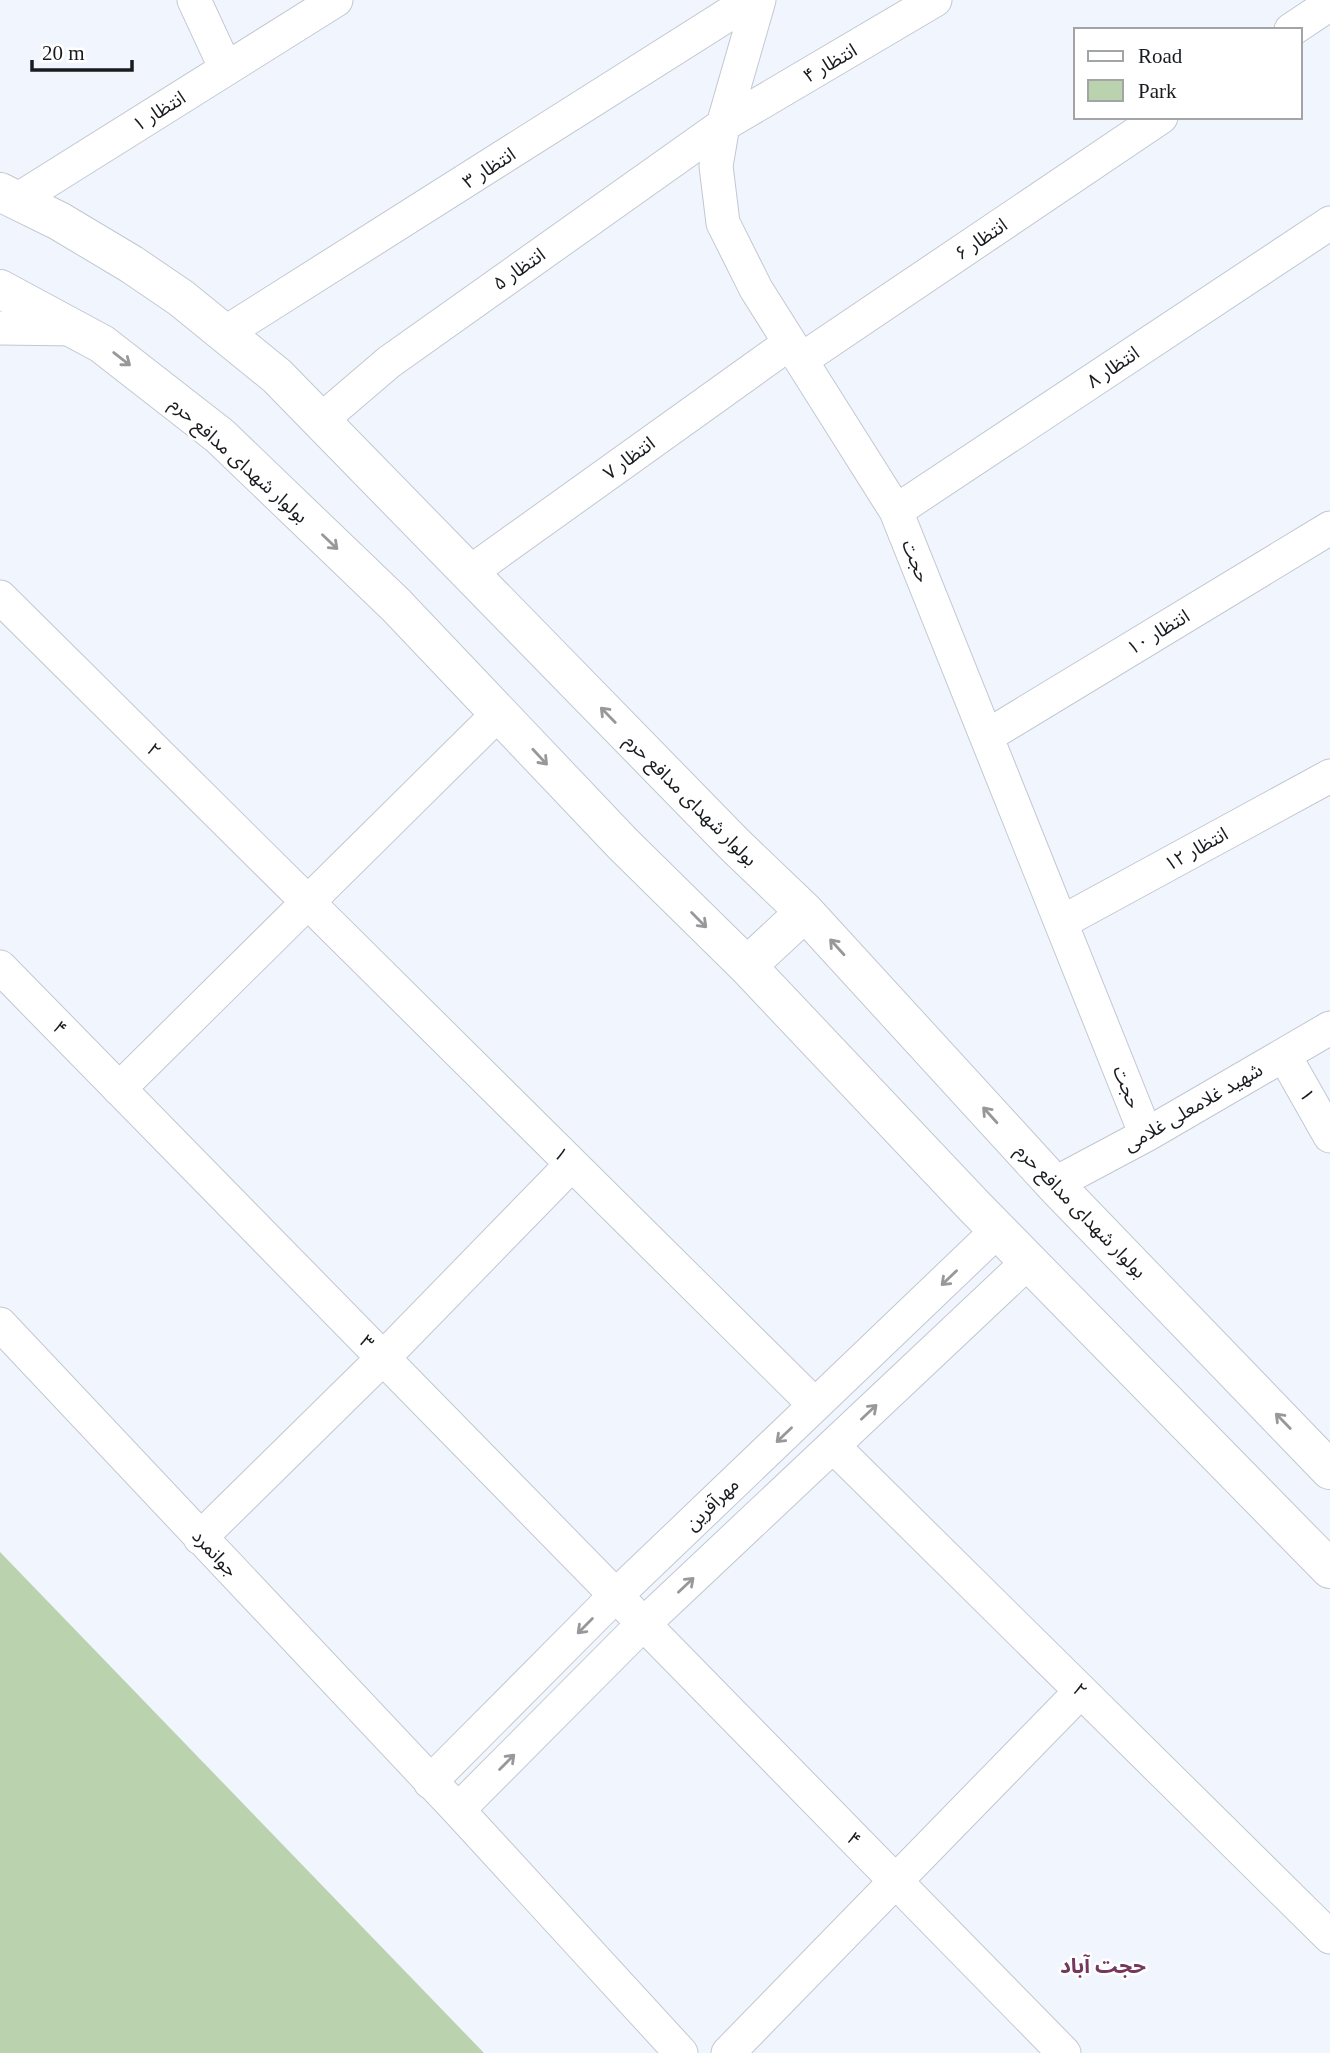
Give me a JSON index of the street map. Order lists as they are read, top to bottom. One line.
{"streets":{"main road":["بولوار شهدای مدافع حرم"],"street":["انتظار ۴","انتظار ۱","انتظار ۳","انتظار ۶","انتظار ۵","انتظار ۸","انتظار ۷","حجت","انتظار ۱۰","۲","انتظار ۱۲","۴","۱","شهید غلامعلی غلامی","۳","مهرآفرین","جوانمرد"]},"crossings":[["انتظار ۴","انتظار ۵"],["انتظار ۴","حجت"],["انتظار ۱","بولوار شهدای مدافع حرم"],["انتظار ۳","بولوار شهدای مدافع حرم"],["انتظار ۶","انتظار ۷"],["انتظار ۶","حجت"],["انتظار ۵","بولوار شهدای مدافع حرم"],["انتظار ۵","حجت"],["انتظار ۸","حجت"],["انتظار ۷","بولوار شهدای مدافع حرم"],["انتظار ۷","حجت"],["بولوار شهدای مدافع حرم","شهید غلامعلی غلامی"],["بولوار شهدای مدافع حرم","مهرآفرین"],["حجت","انتظار ۱۰"],["حجت","انتظار ۱۲"],["حجت","شهید غلامعلی غلامی"],["۲","۱"],["۴","۳"],["۱","شهید غلامعلی غلامی"],["۱","مهرآفرین"],["۳","مهرآفرین"],["مهرآفرین","جوانمرد"]],"districts":["حجت آباد"],"legend":["Road","Park"],"scale_bar":"20 m"}
